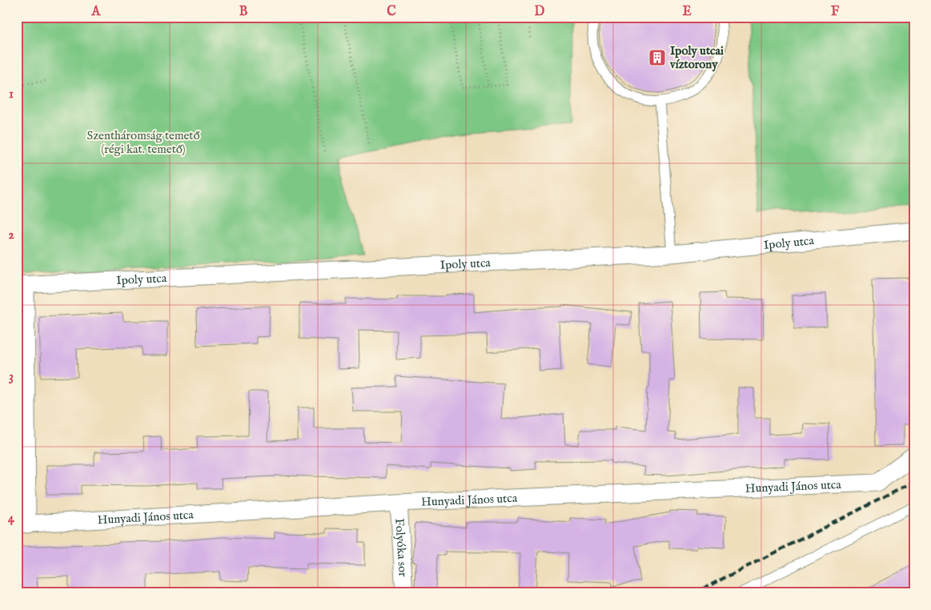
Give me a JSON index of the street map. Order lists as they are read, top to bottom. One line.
{"streets":{"street":["Ipoly utca","Hunyadi János utca","Folyóka sor"]},"crossings":[["Hunyadi János utca","Folyóka sor"]],"parks":["Szentháromság temető (régi kat. temető)"],"places":{"building":["Ipoly utcai víztorony"]},"grid":{"columns":["A","B","C","D","E","F"],"rows":["1","2","3","4"]}}
